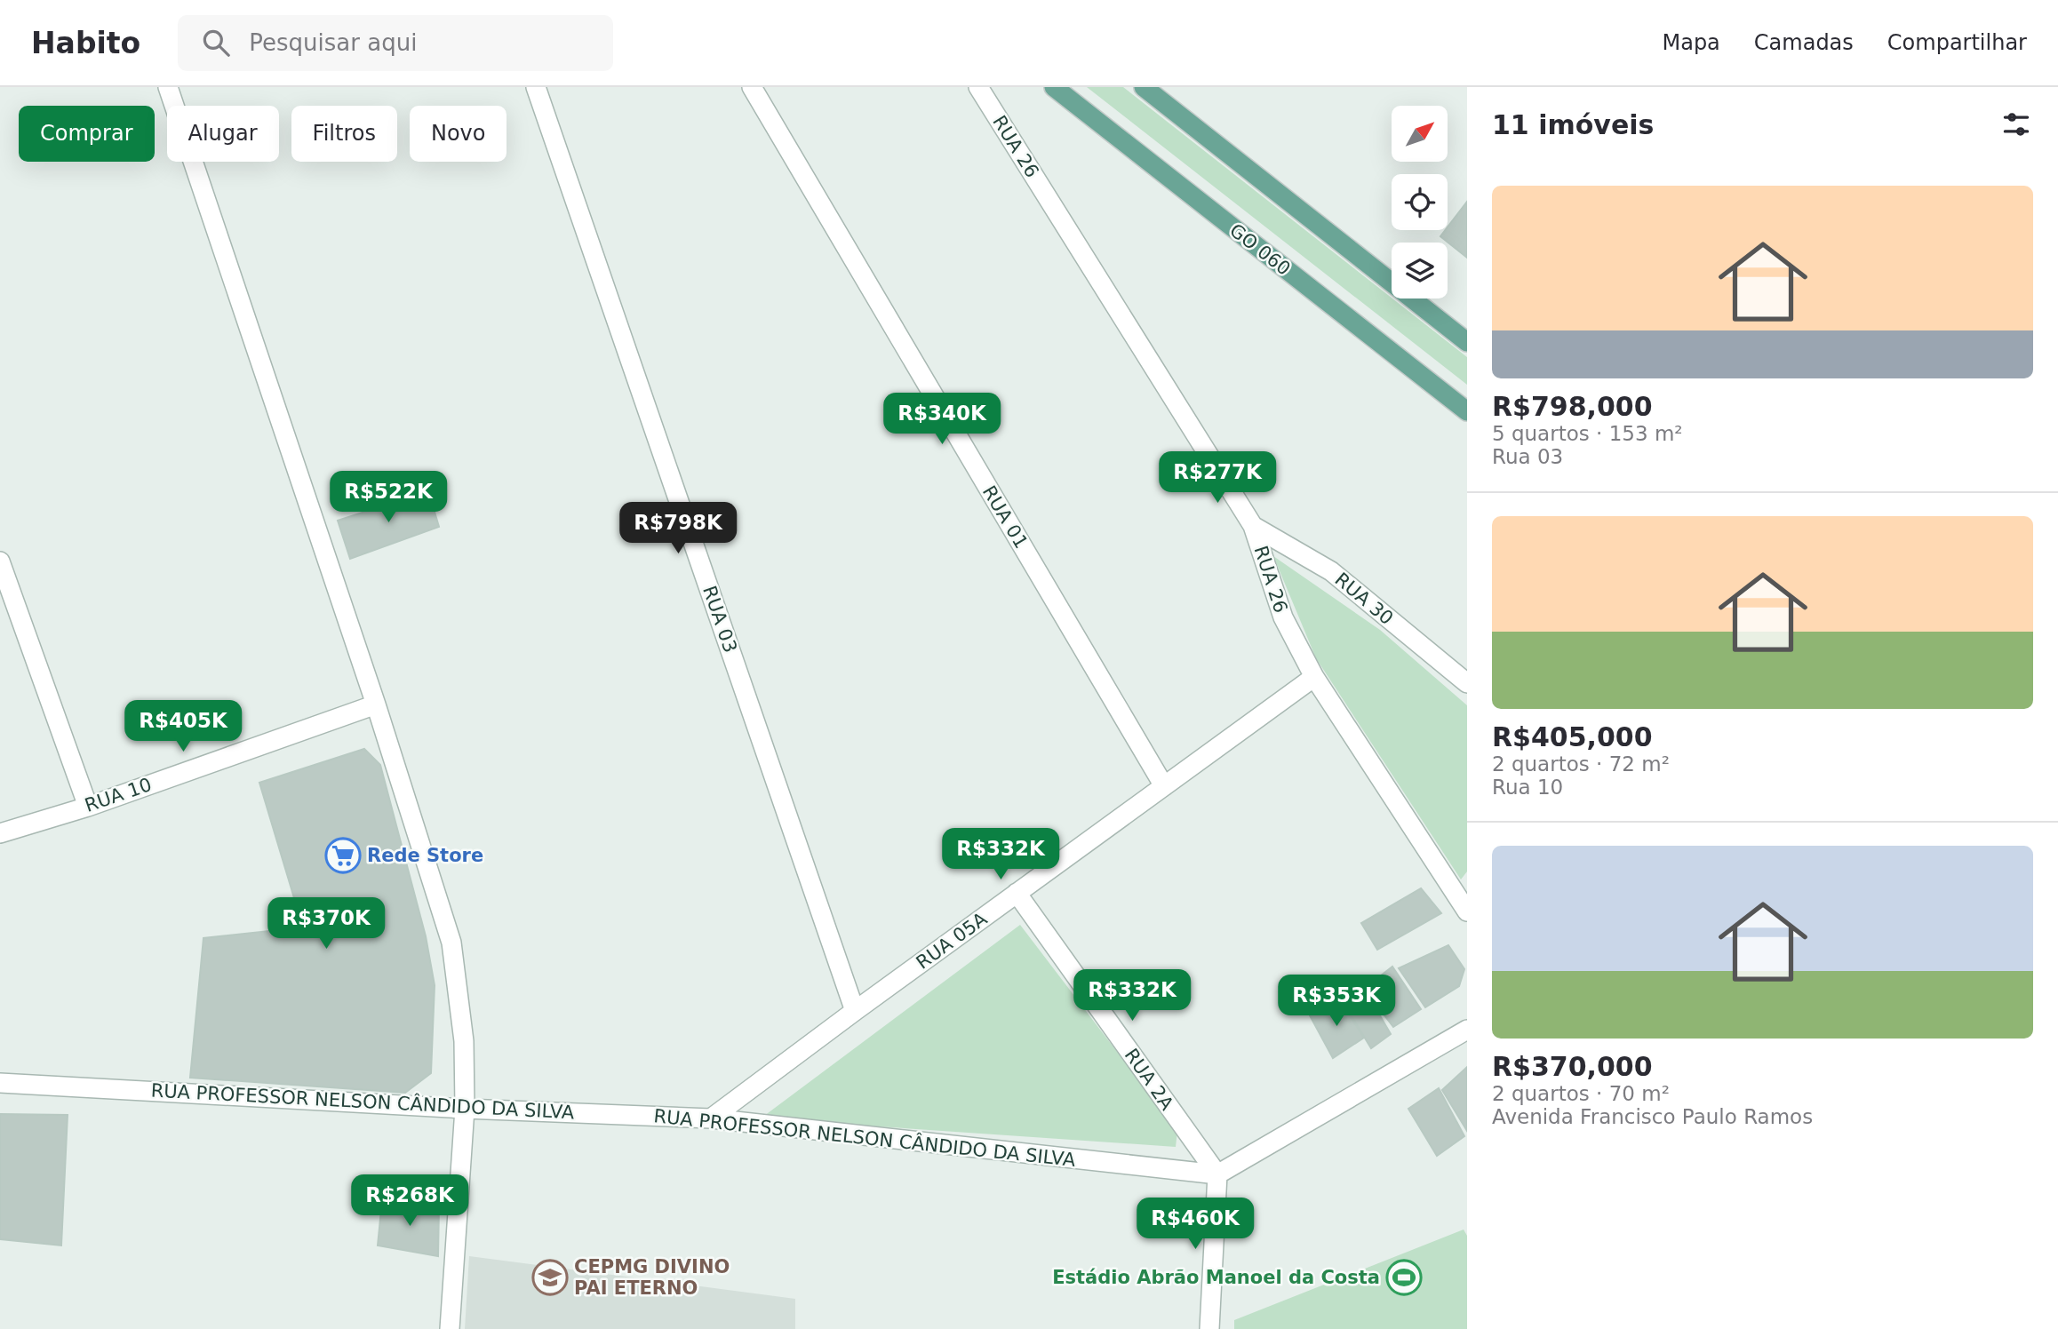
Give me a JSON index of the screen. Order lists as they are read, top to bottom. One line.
{"streets":{"main road":["GO 060"],"street":["RUA 26","RUA 01","RUA 30","RUA 03","RUA 10","RUA 05A","RUA 2A","RUA PROFESSOR NELSON CÂNDIDO DA SILVA"]},"crossings":[["RUA 26","RUA 30"],["RUA 26","RUA 05A"],["RUA 01","RUA 05A"],["RUA 03","RUA 05A"],["RUA 05A","RUA 2A"],["RUA 05A","RUA PROFESSOR NELSON CÂNDIDO DA SILVA"],["RUA 2A","RUA PROFESSOR NELSON CÂNDIDO DA SILVA"]],"places":{"supermarket":["Rede Store"],"school or university":["CEPMG DIVINO PAI ETERNO"],"sports":["Estádio Abrão Manoel da Costa"]},"north":"top right","page":{"header":"Habito","search":"Pesquisar aqui","nav":["Mapa","Camadas","Compartilhar"],"heading":"11 imóveis","chip":["Comprar","Alugar","Filtros","Novo"],"list":[{"name":"R$798,000","note":"5 quartos · 153 m² · Rua 03"},{"name":"R$405,000","note":"2 quartos · 72 m² · Rua 10"},{"name":"R$370,000","note":"2 quartos · 70 m² · Avenida Francisco Paulo Ramos"}],"price":["R$340K","R$277K","R$522K","R$798K","R$405K","R$332K","R$370K","R$332K","R$353K","R$268K","R$460K"]}}
